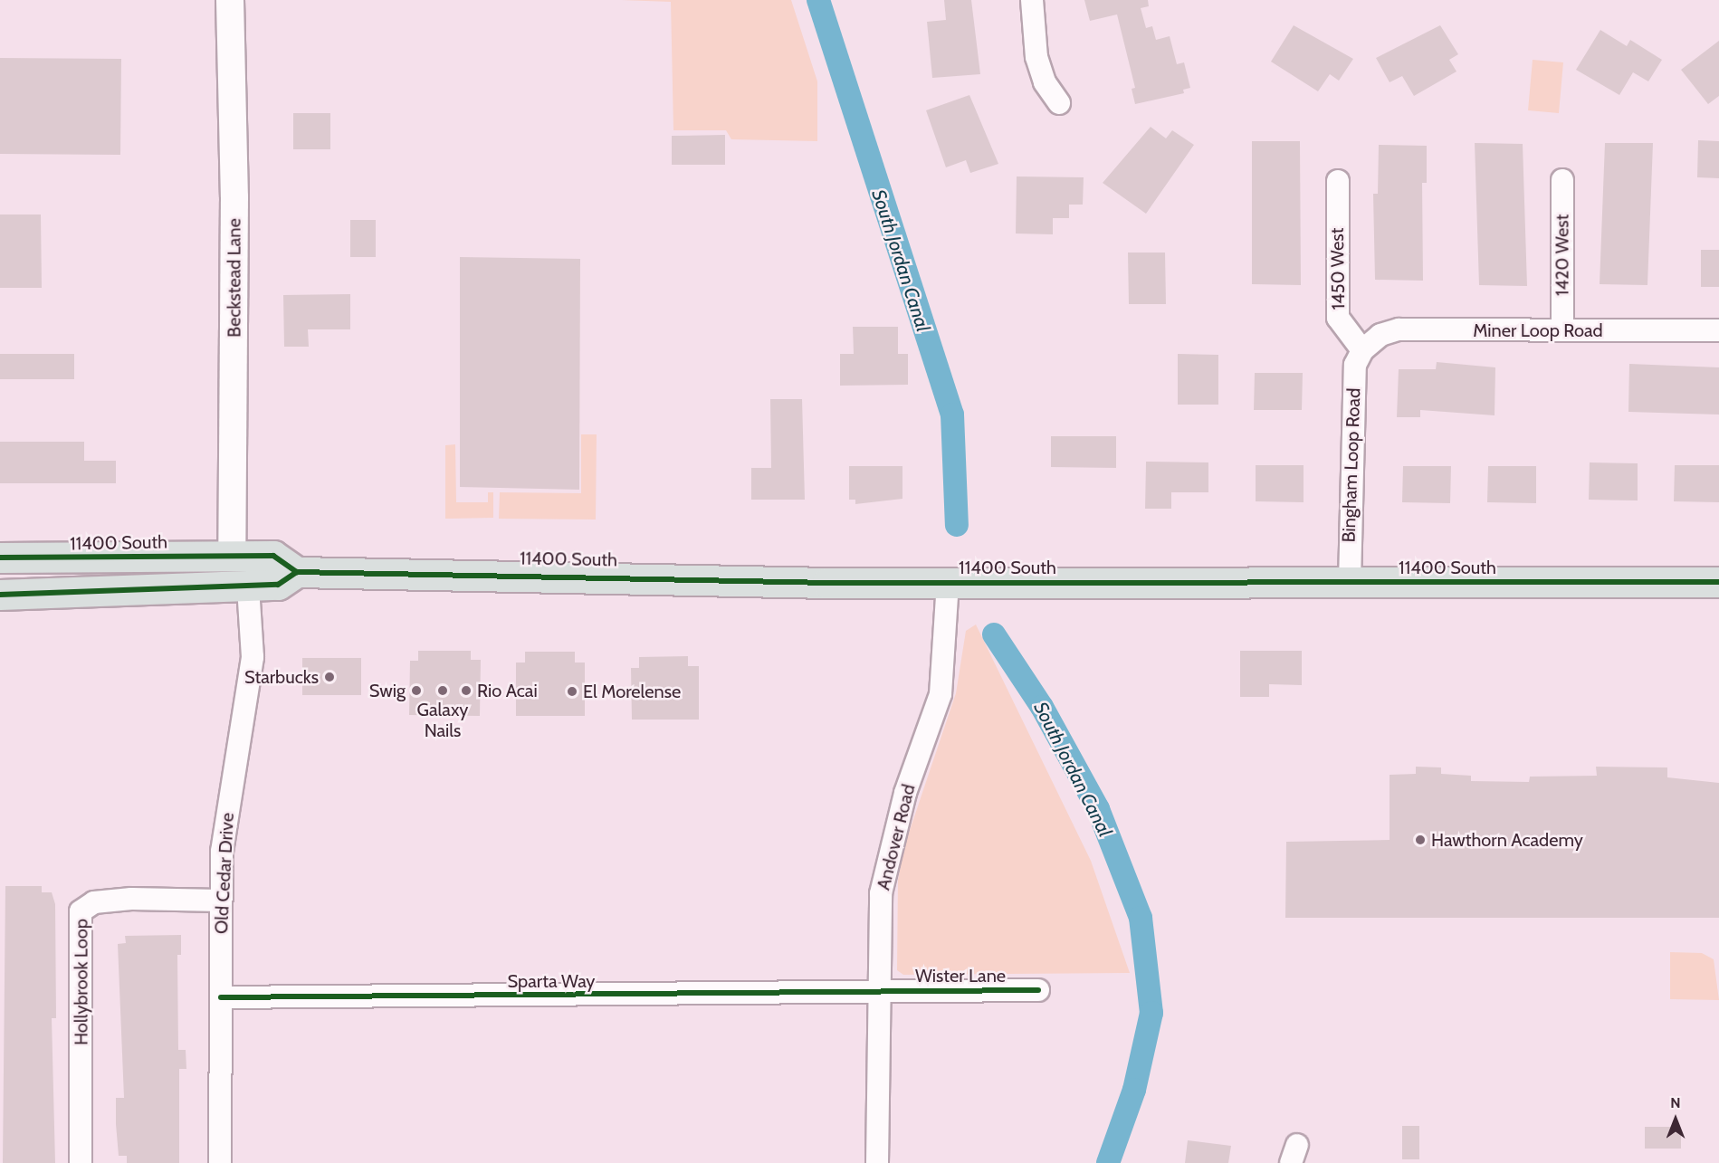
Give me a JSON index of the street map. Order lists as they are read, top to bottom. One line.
{"streets":{"main road":["11400 South"],"street":["1420 West","1450 West","Beckstead Lane","Miner Loop Road","Bingham Loop Road","Andover Road","Old Cedar Drive","Wister Lane","Sparta Way","Hollybrook Loop"]},"crossings":[["1420 West","Miner Loop Road"],["1450 West","Miner Loop Road"],["1450 West","Bingham Loop Road"],["Beckstead Lane","11400 South"],["Miner Loop Road","Bingham Loop Road"],["Bingham Loop Road","11400 South"],["11400 South","Andover Road"],["Andover Road","Wister Lane"],["Andover Road","Sparta Way"],["Old Cedar Drive","Sparta Way"],["Old Cedar Drive","Hollybrook Loop"],["Wister Lane","Sparta Way"]],"water":["South Jordan Canal"],"places":["Starbucks","Swig","Galaxy Nails","Rio Acai","El Morelense","Hawthorn Academy"],"north":"top"}
